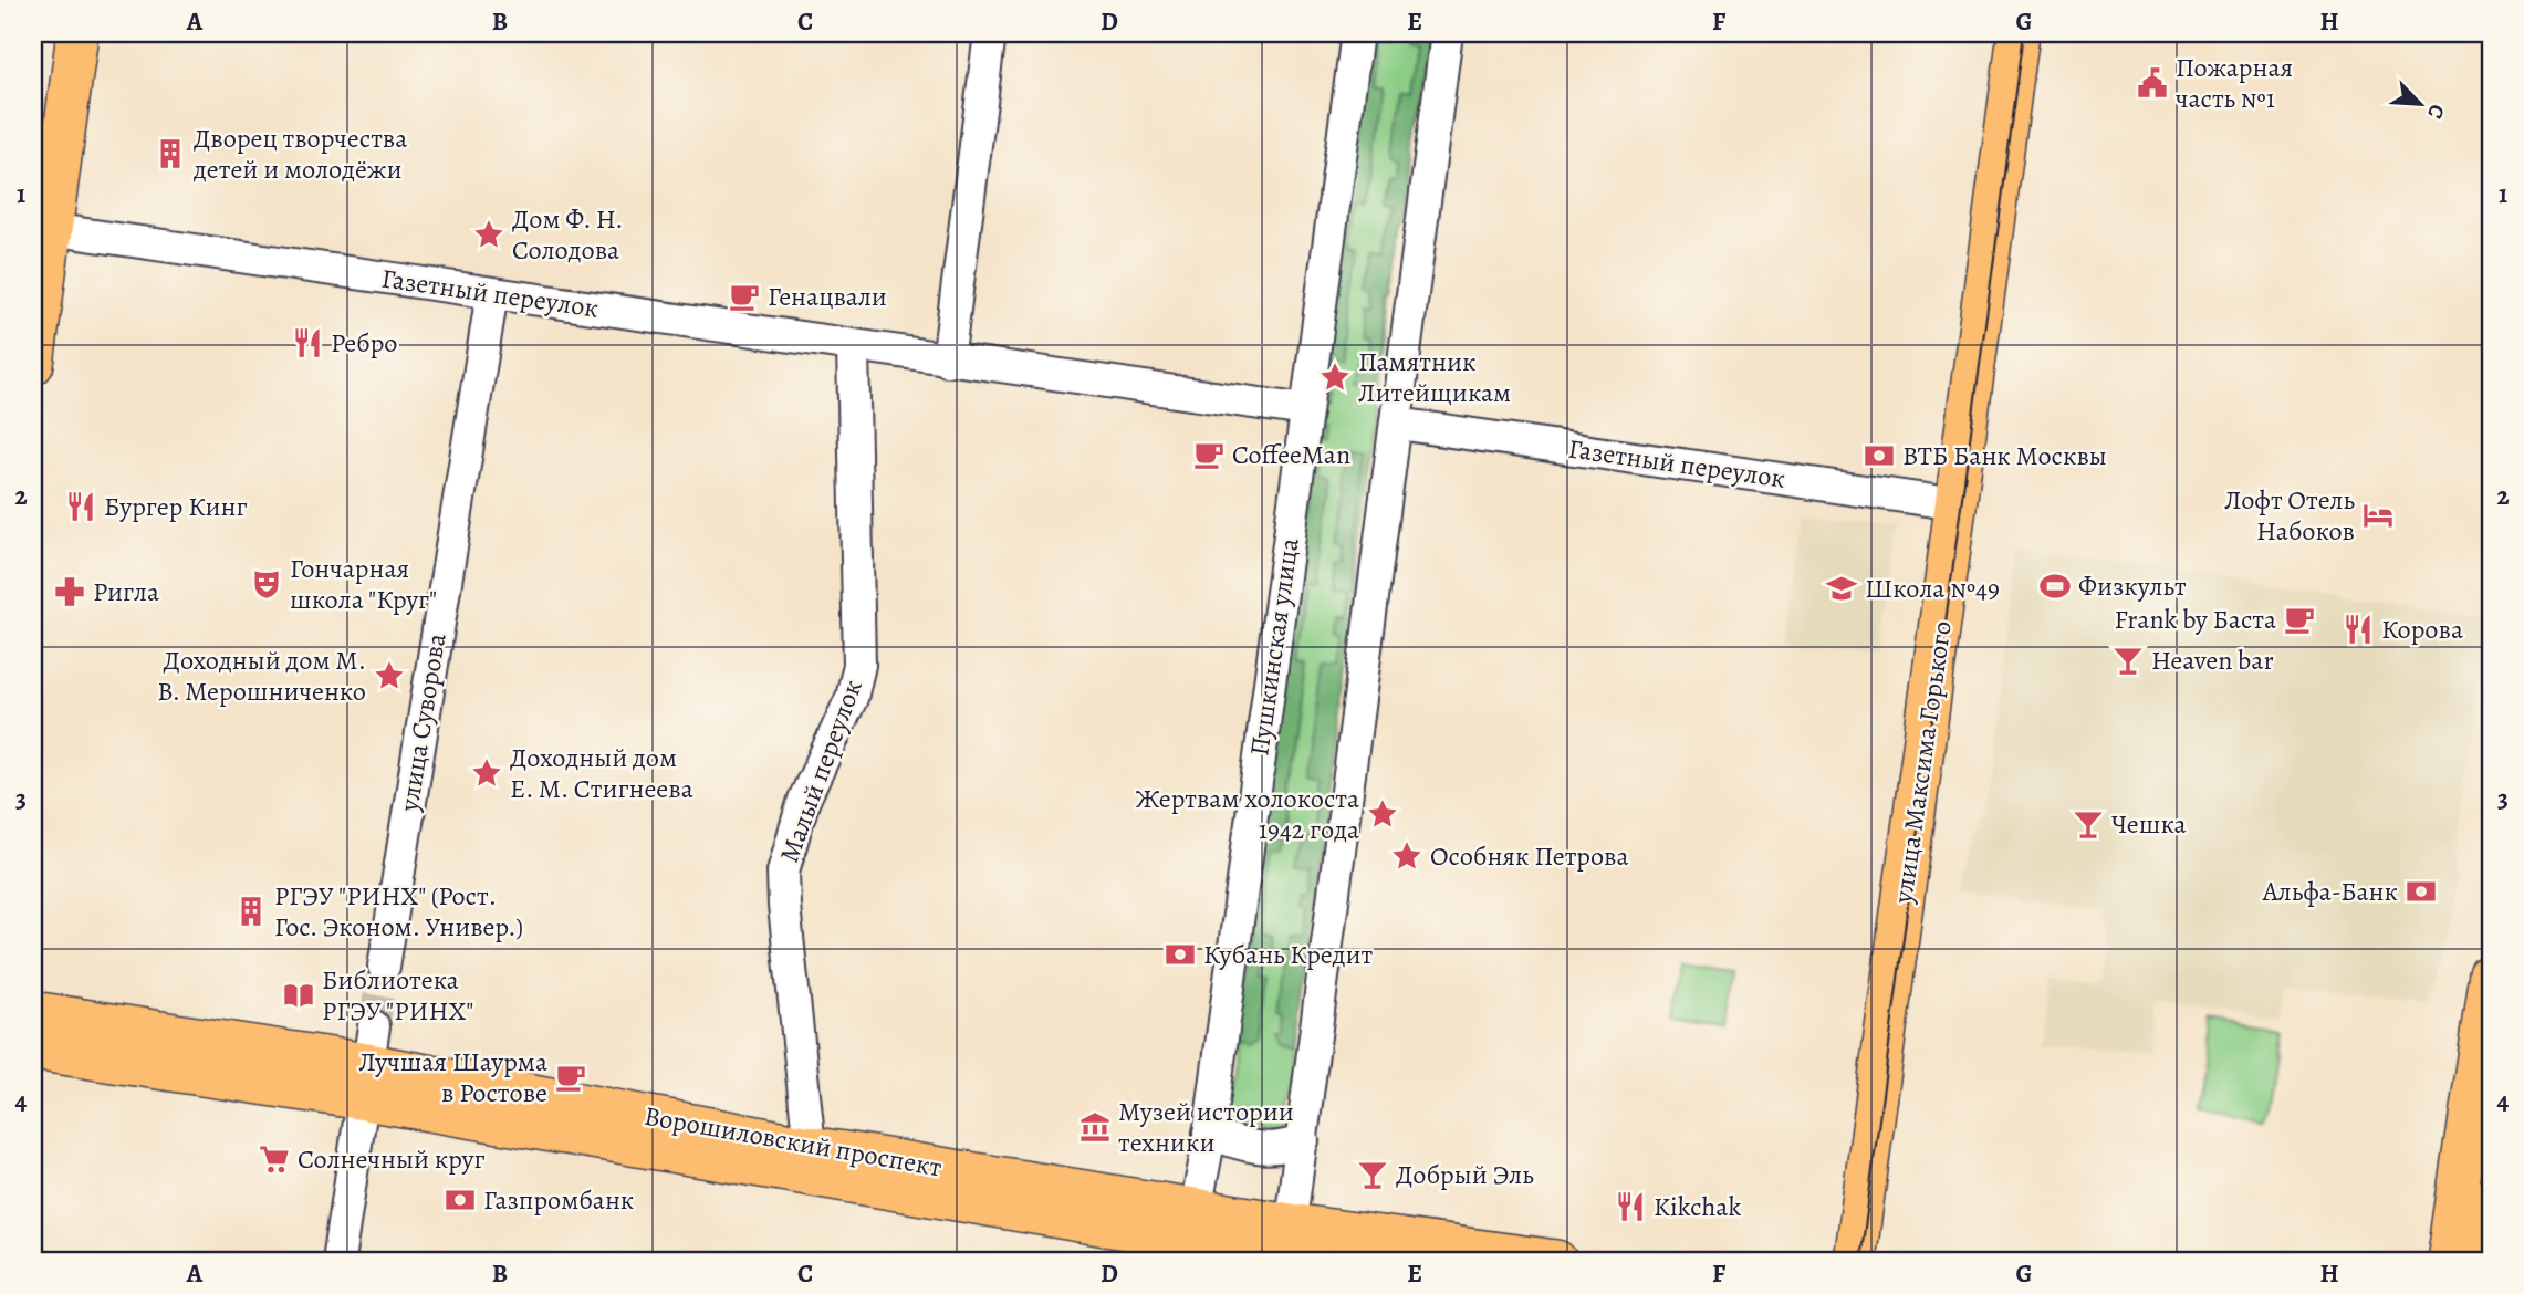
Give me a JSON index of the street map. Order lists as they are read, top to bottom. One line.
{"streets":{"main road":["улица Максима Горького","Ворошиловский проспект"],"street":["Газетный переулок","Пушкинская улица","улица Суворова","Малый переулок"]},"crossings":[["Газетный переулок","Пушкинская улица"],["Газетный переулок","улица Суворова"],["Газетный переулок","улица Максима Горького"],["Газетный переулок","Малый переулок"],["Пушкинская улица","Ворошиловский проспект"],["Малый переулок","Ворошиловский проспект"]],"places":{"public building":["Пожарная часть №1"],"building":["Дворец творчества детей и молодёжи","РГЭУ \"РИНХ\" (Рост. Гос. Эконом. Универ.)"],"place":["Дом Ф. Н. Солодова","Памятник Литейщикам","Доходный дом М. В. Мерошниченко","Доходный дом Е. М. Стигнеева","Жертвам холокоста 1942 года","Особняк Петрова"],"cafe":["Генацвали","CoffeeMan","Frank by Баста","Лучшая Шаурма в Ростове"],"restaurant":["Ребро","Бургер Кинг","Корова","Kikchak"],"bank":["ВТБ Банк Москвы","Альфа-Банк","Кубань Кредит","Газпромбанк"],"hotel":["Лофт Отель Набоков"],"theatre":["Гончарная школа \"Круг\""],"sports":["Физкульт"],"school or university":["Школа №49"],"pharmacy":["Ригла"],"bar":["Heaven bar","Чешка","Добрый Эль"],"library":["Библиотека РГЭУ \"РИНХ\""],"museum":["Музей истории техники"],"supermarket":["Солнечный круг"]},"north":"bottom right","grid":{"columns":["A","B","C","D","E","F","G","H"],"rows":["1","2","3","4"]}}
